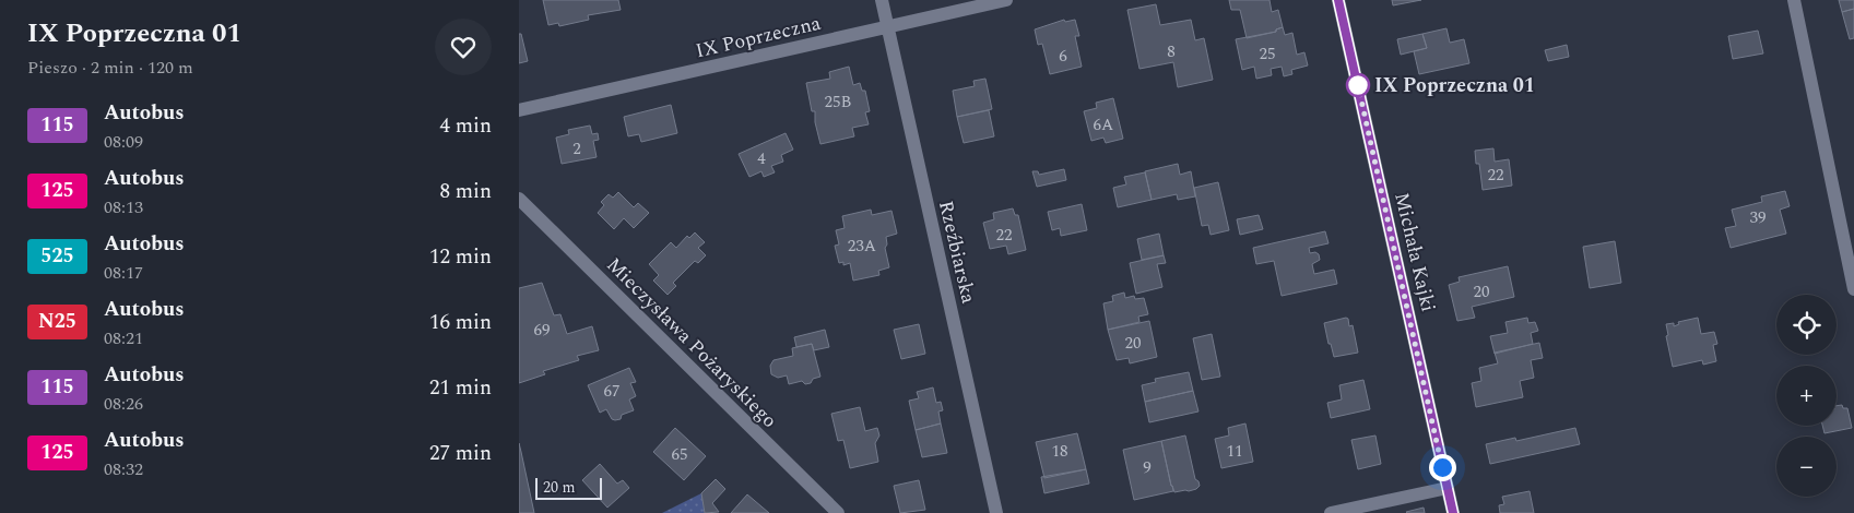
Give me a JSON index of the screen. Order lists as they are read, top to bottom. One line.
{"streets":{"street":["IX Poprzeczna","Rzeźbiarska","Michała Kajki","Mieczysława Pożaryskiego"]},"crossings":[["IX Poprzeczna","Rzeźbiarska"]],"places":["IX Poprzeczna 01"],"lines":["bus line 115"],"house_numbers":["8","25","6","25B","6A","2","4","22","39","22","23A","20","69","20","67","18","11","65","9"],"scale_bar":"20 m","page":{"heading":["IX Poprzeczna 01","Pieszo · 2 min · 120 m"],"list":[{"mark":"115","name":"Autobus","note":"08:09","value":"4 min"},{"mark":"125","name":"Autobus","note":"08:13","value":"8 min"},{"mark":"525","name":"Autobus","note":"08:17","value":"12 min"},{"mark":"N25","name":"Autobus","note":"08:21","value":"16 min"},{"mark":"115","name":"Autobus","note":"08:26","value":"21 min"},{"mark":"125","name":"Autobus","note":"08:32","value":"27 min"}],"map_buttons":["+","−"],"scale":"20 m"}}
